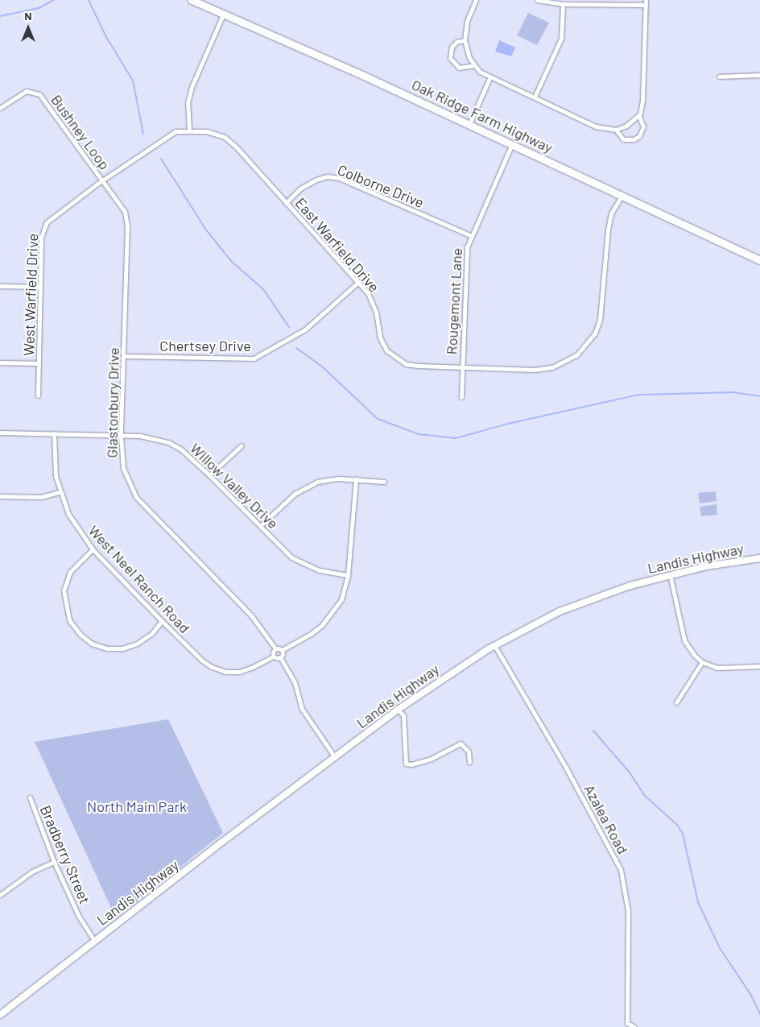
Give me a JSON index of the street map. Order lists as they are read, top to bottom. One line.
{"streets":{"main road":["Oak Ridge Farm Highway","Landis Highway"],"street":["Bushney Loop","Colborne Drive","East Warfield Drive","West Warfield Drive","Rougemont Lane","Chertsey Drive","Glastonbury Drive","Willow Valley Drive","West Neel Ranch Road","Azalea Road","Bradberry Street"]},"crossings":[["Oak Ridge Farm Highway","East Warfield Drive"],["Oak Ridge Farm Highway","Rougemont Lane"],["Bushney Loop","West Warfield Drive"],["Bushney Loop","Glastonbury Drive"],["Colborne Drive","East Warfield Drive"],["Colborne Drive","Rougemont Lane"],["East Warfield Drive","West Warfield Drive"],["East Warfield Drive","Rougemont Lane"],["East Warfield Drive","Chertsey Drive"],["West Warfield Drive","Glastonbury Drive"],["Chertsey Drive","Glastonbury Drive"],["Glastonbury Drive","Willow Valley Drive"],["Willow Valley Drive","West Neel Ranch Road"],["Landis Highway","Azalea Road"],["Landis Highway","Bradberry Street"]],"parks":["North Main Park"],"north":"top"}
